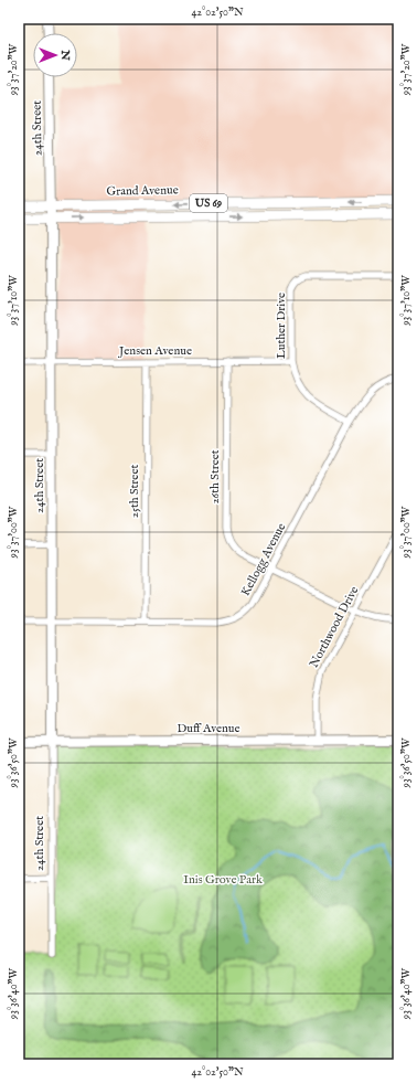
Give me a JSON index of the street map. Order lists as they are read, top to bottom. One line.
{"streets":{"main road":["24th Street","Grand Avenue","US 69","Duff Avenue"],"street":["Luther Drive","Jensen Avenue","26th Street","25th Street","Kellogg Avenue","Northwood Drive"]},"crossings":[["24th Street","Grand Avenue"],["24th Street","US 69"],["24th Street","Jensen Avenue"],["24th Street","Kellogg Avenue"],["24th Street","Duff Avenue"],["Luther Drive","Jensen Avenue"],["Luther Drive","Kellogg Avenue"],["Jensen Avenue","26th Street"],["Jensen Avenue","25th Street"],["26th Street","Kellogg Avenue"],["26th Street","Northwood Drive"],["25th Street","Kellogg Avenue"],["Northwood Drive","Duff Avenue"]],"parks":["Inis Grove Park"],"north":"right","coordinates":["42°02'50\"N","93°37'20\"W","93°37'10\"W","93°37'00\"W","93°36'50\"W","93°36'40\"W"]}
